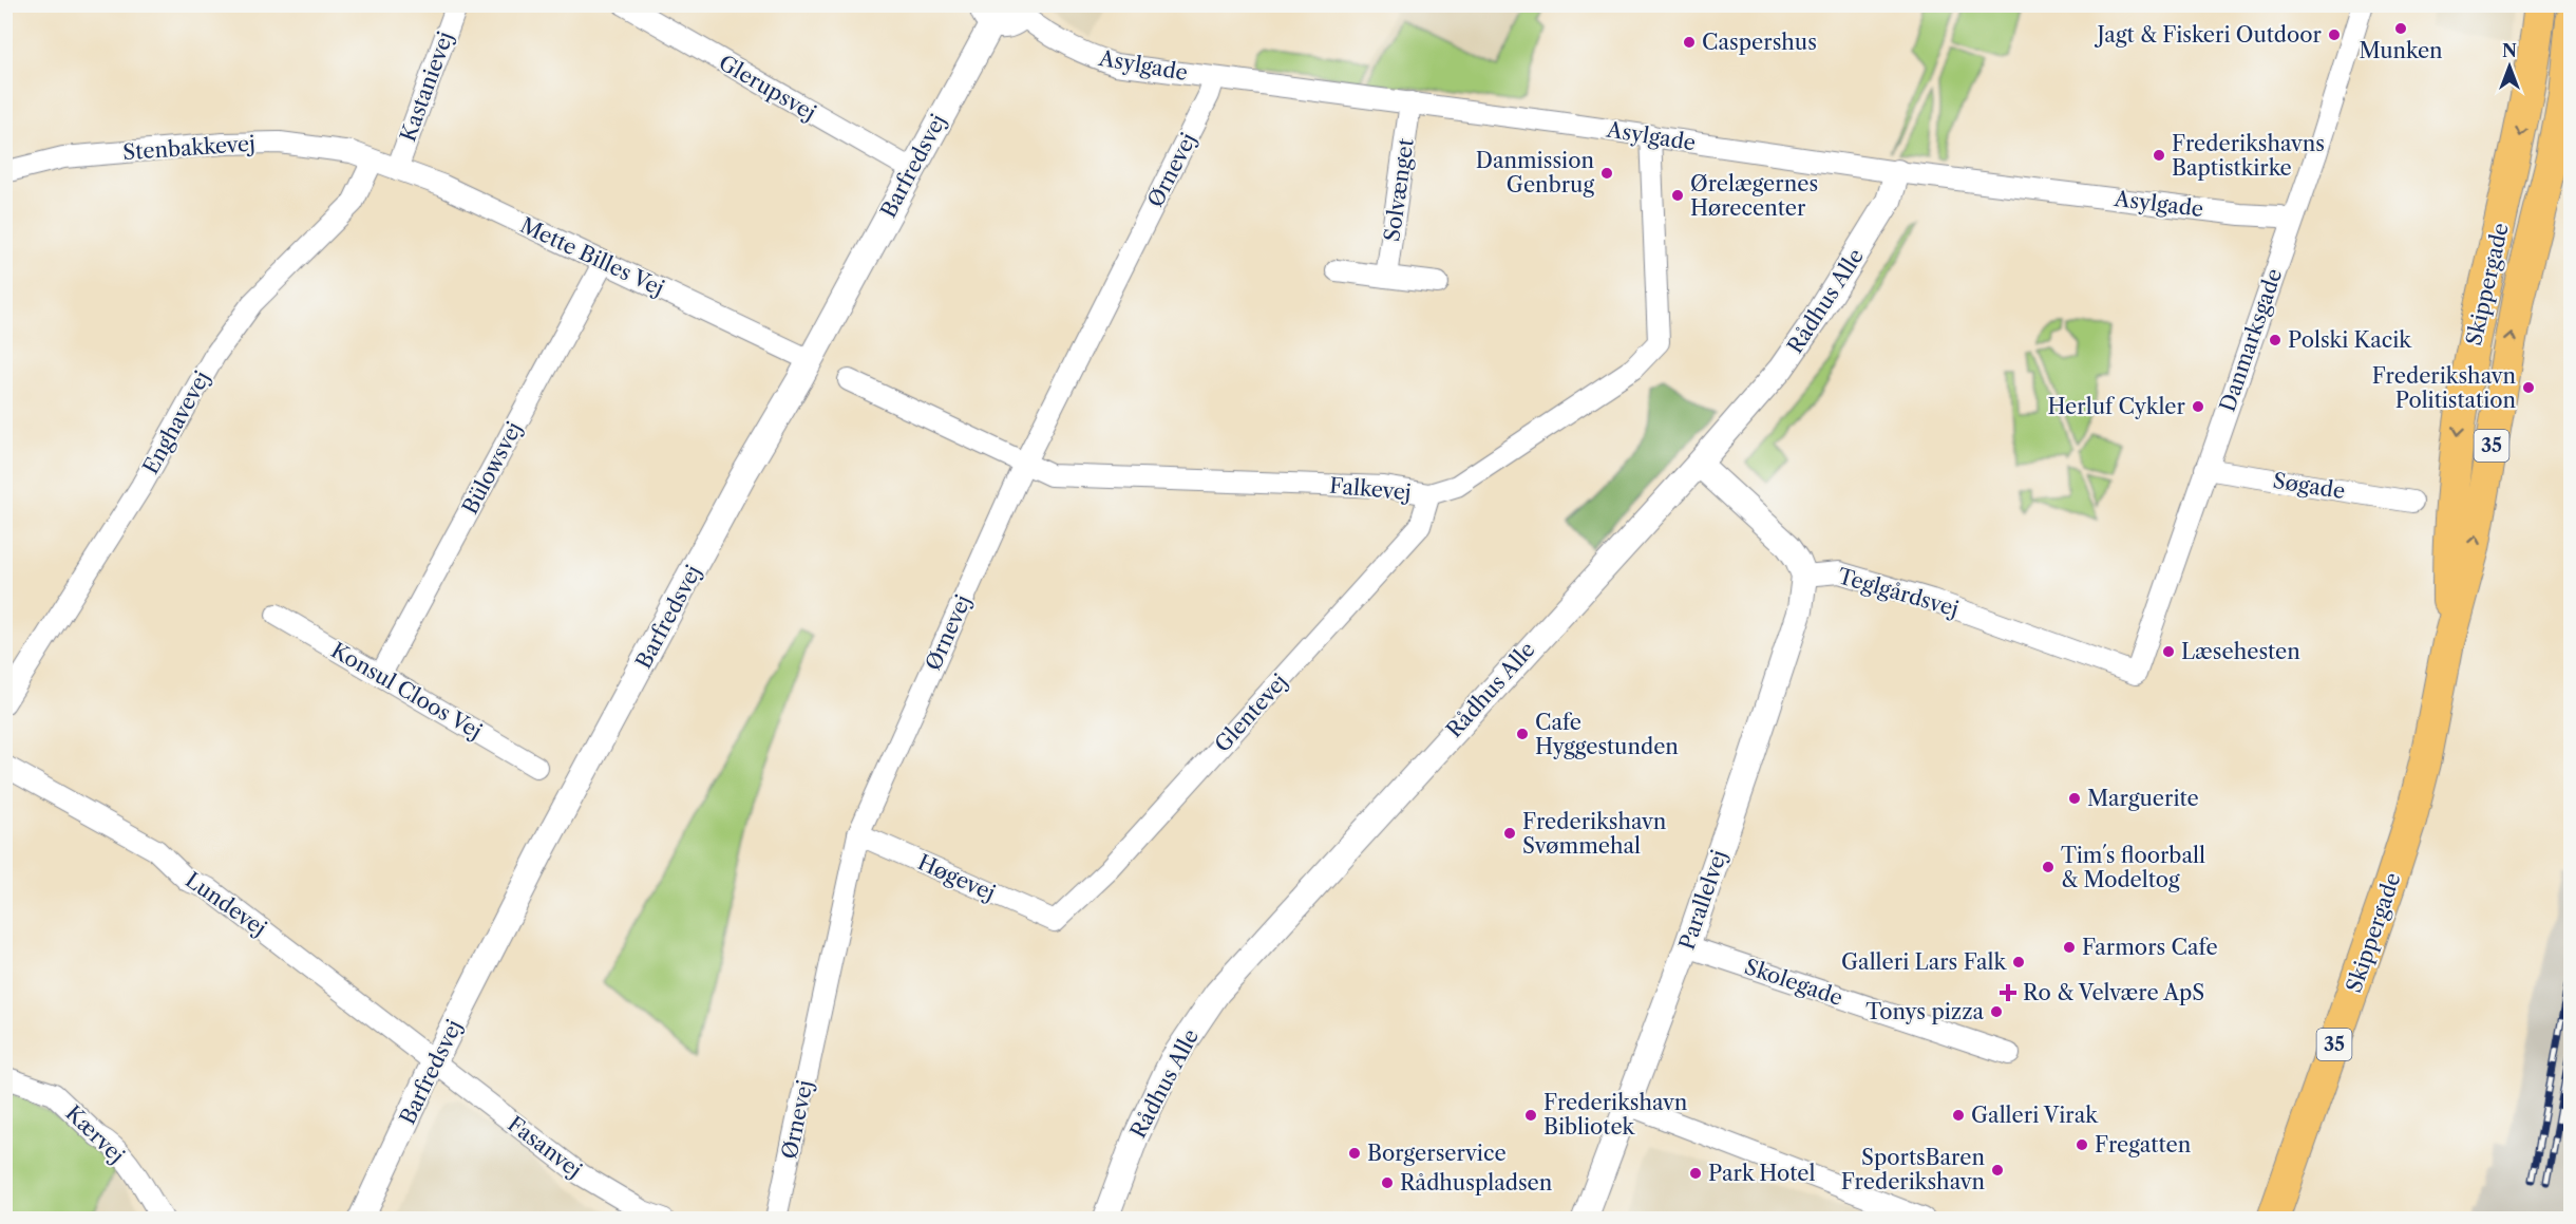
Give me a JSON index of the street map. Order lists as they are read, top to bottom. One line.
{"streets":{"main road":["Skippergade","35"],"street":["Asylgade","Kastanievej","Glerupsvej","Stenbakkevej","Barfredsvej","Ørnevej","Solvænget","Mette Billes Vej","Rådhus Alle","Danmarksgade","Enghavevej","Bülowsvej","Søgade","Falkevej","Teglgårdsvej","Konsul Cloos Vej","Glentevej","Høgevej","Parallelvej","Lundevej","Skolegade","Kærvej","Fasanvej"]},"crossings":[["Asylgade","Ørnevej"],["Asylgade","Solvænget"],["Asylgade","Rådhus Alle"],["Asylgade","Danmarksgade"],["Asylgade","Falkevej"],["Kastanievej","Mette Billes Vej"],["Glerupsvej","Barfredsvej"],["Stenbakkevej","Mette Billes Vej"],["Stenbakkevej","Enghavevej"],["Barfredsvej","Mette Billes Vej"],["Barfredsvej","Lundevej"],["Barfredsvej","Fasanvej"],["Ørnevej","Falkevej"],["Ørnevej","Høgevej"],["Mette Billes Vej","Enghavevej"],["Mette Billes Vej","Bülowsvej"],["Danmarksgade","Søgade"],["Danmarksgade","Teglgårdsvej"],["Bülowsvej","Konsul Cloos Vej"],["Falkevej","Glentevej"],["Teglgårdsvej","Parallelvej"],["Glentevej","Høgevej"],["Parallelvej","Skolegade"],["Lundevej","Fasanvej"]],"places":{"other":["Munken","Jagt & Fiskeri Outdoor","Caspershus","Frederikshavns Baptistkirke","Danmission Genbrug","Ørelægernes Hørecenter","Polski Kacik","Frederikshavn Politistation","Herluf Cykler","Læsehesten","Cafe Hyggestunden","Marguerite","Frederikshavn Svømmehal","Tim´s floorball & Modeltog","Farmors Cafe","Galleri Lars Falk","Tonys pizza","Frederikshavn Bibliotek","Galleri Virak","Fregatten","Borgerservice","SportsBaren Frederikshavn","Park Hotel","Rådhuspladsen"],"health":["Ro & Velvære ApS"]},"north":"top"}
